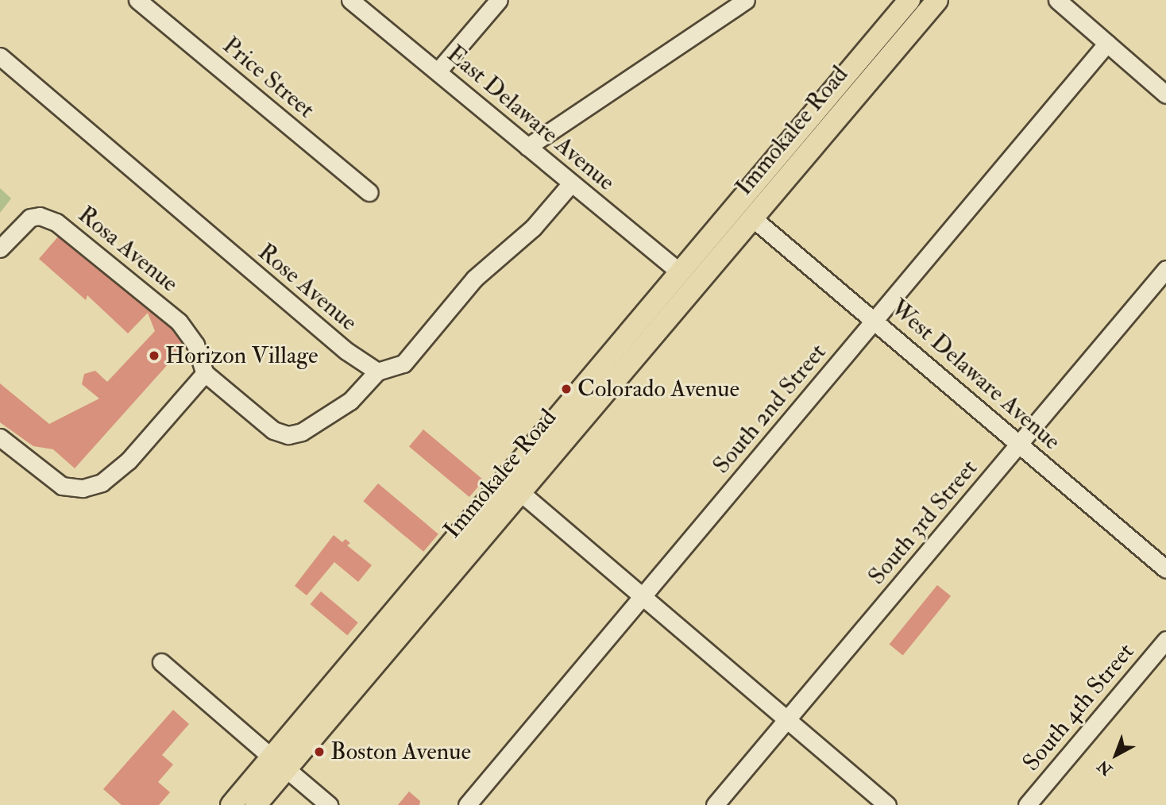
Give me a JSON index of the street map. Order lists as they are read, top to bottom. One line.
{"streets":{"main road":["Immokalee Road"],"street":["Price Street","East Delaware Avenue","Rosa Avenue","Rose Avenue","West Delaware Avenue","South 2nd Street","South 3rd Street","South 4th Street"]},"crossings":[["East Delaware Avenue","Immokalee Road"],["Immokalee Road","West Delaware Avenue"],["West Delaware Avenue","South 2nd Street"],["West Delaware Avenue","South 3rd Street"]],"places":["Horizon Village","Colorado Avenue","Boston Avenue"],"north":"bottom left"}
